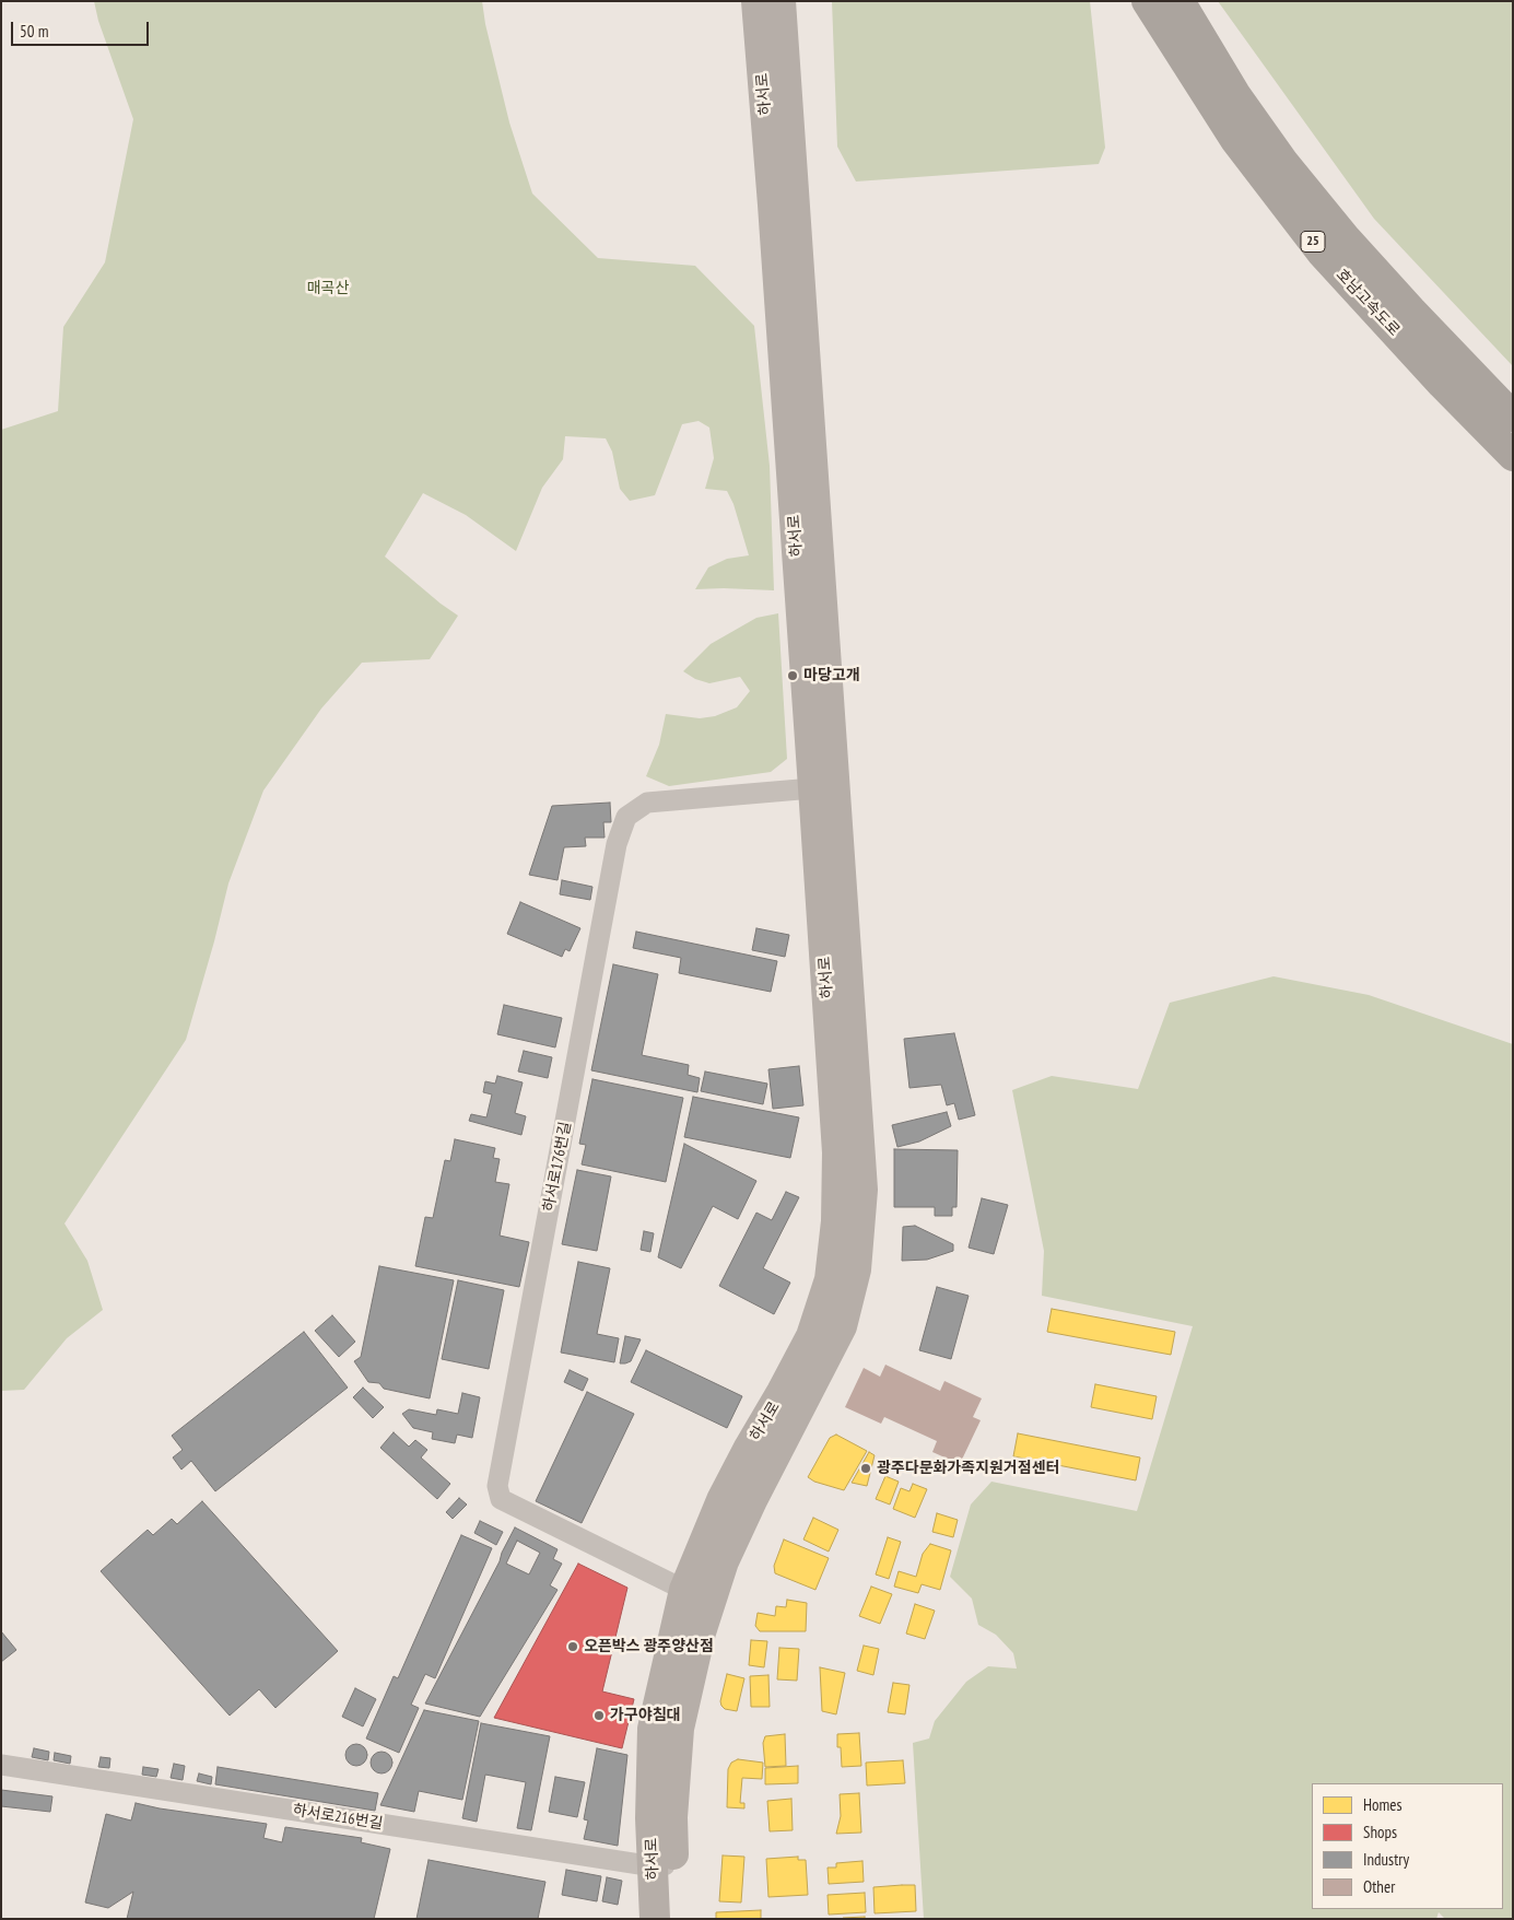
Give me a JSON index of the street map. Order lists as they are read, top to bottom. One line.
{"streets":{"highway":["25","호남고속도로"],"main road":["하서로"],"street":["하서로176번길","하서로216번길"]},"crossings":[["하서로","하서로176번길"],["하서로","하서로216번길"]],"parks":["매곡산"],"places":["마당고개","광주다문화가족지원거점센터","오픈박스 광주양산점","가구야침대"],"legend":["Homes","Shops","Industry","Other"],"scale_bar":"50 m"}
